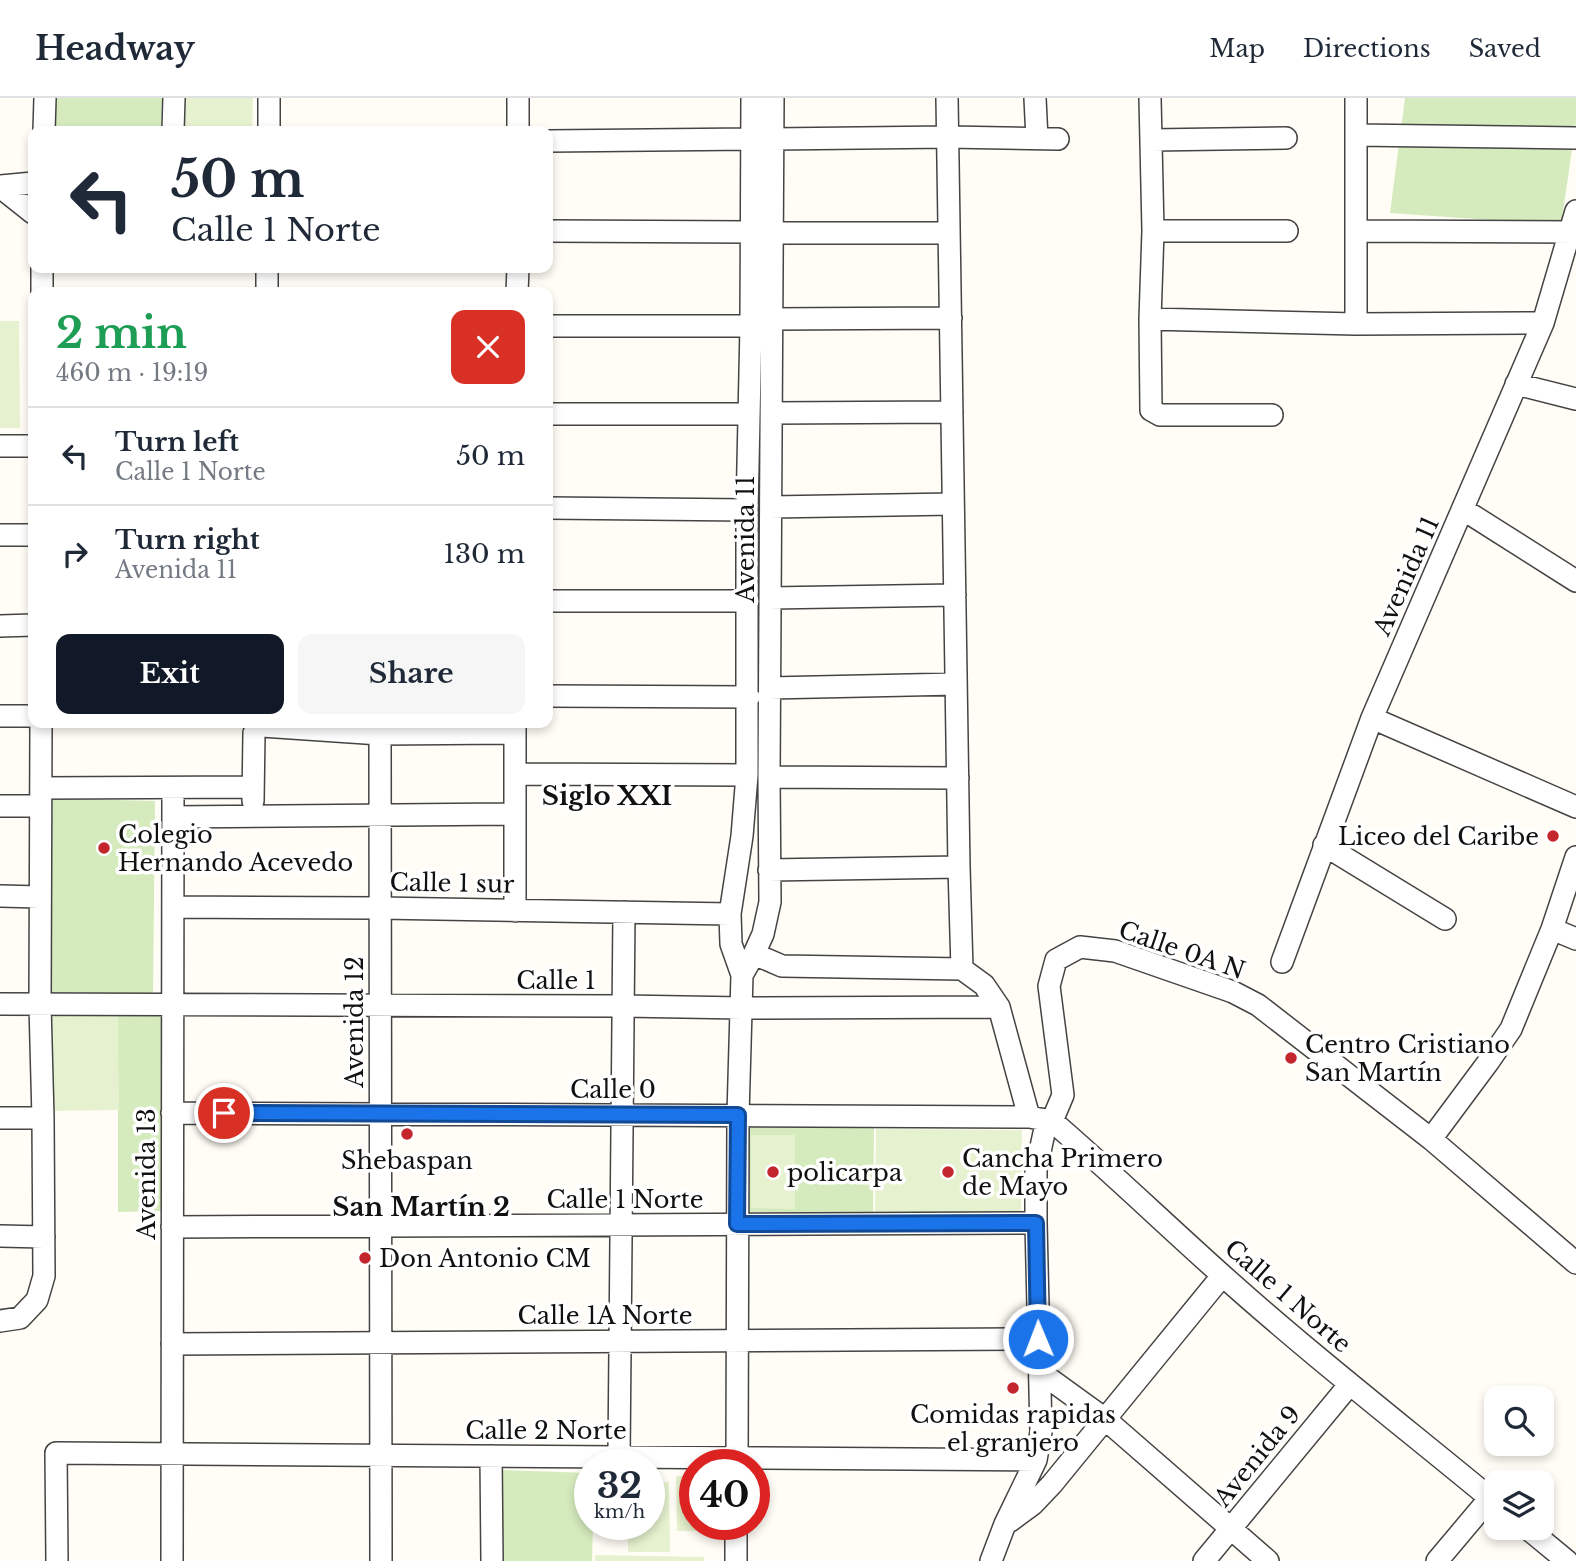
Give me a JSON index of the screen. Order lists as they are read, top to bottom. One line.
{"streets":{"street":["Avenida 11","Calle 1 sur","Calle 0A N","Calle 1","Avenida 12","Calle 0","Avenida 13","Calle 1 Norte","Calle 1A Norte","Calle 2 Norte","Avenida 9"]},"crossings":[["Avenida 11","Calle 1 sur"],["Avenida 11","Calle 1"],["Avenida 11","Calle 0"],["Avenida 11","Calle 1 Norte"],["Avenida 11","Calle 1A Norte"],["Calle 1 sur","Avenida 12"],["Calle 1 sur","Avenida 13"],["Calle 0A N","Calle 0"],["Calle 0A N","Calle 1 Norte"],["Calle 1","Avenida 12"],["Calle 1","Avenida 13"],["Avenida 12","Calle 0"],["Avenida 12","Calle 1 Norte"],["Avenida 12","Calle 1A Norte"],["Avenida 12","Calle 2 Norte"],["Calle 0","Avenida 13"],["Calle 0","Calle 1 Norte"],["Avenida 13","Calle 1 Norte"],["Avenida 13","Calle 1A Norte"],["Avenida 13","Calle 2 Norte"],["Calle 1 Norte","Avenida 9"]],"districts":["Siglo XXI","San Martín 2"],"places":["Liceo del Caribe","Colegio Hernando Acevedo","Centro Cristiano San Martín","Shebaspan","policarpa","Cancha Primero de Mayo","Don Antonio CM","Comidas rapidas el granjero"],"page":{"header":"Headway","nav":["Map","Directions","Saved"],"turn":["50 m","Calle 1 Norte"],"heading":["2 min","460 m · 19:19"],"list":[{"name":"Turn left","note":"Calle 1 Norte","value":"50 m"},{"name":"Turn right","note":"Avenida 11","value":"130 m"}],"buttons":["Exit","Share"],"speed":"32 km/h","limit":"40"}}
